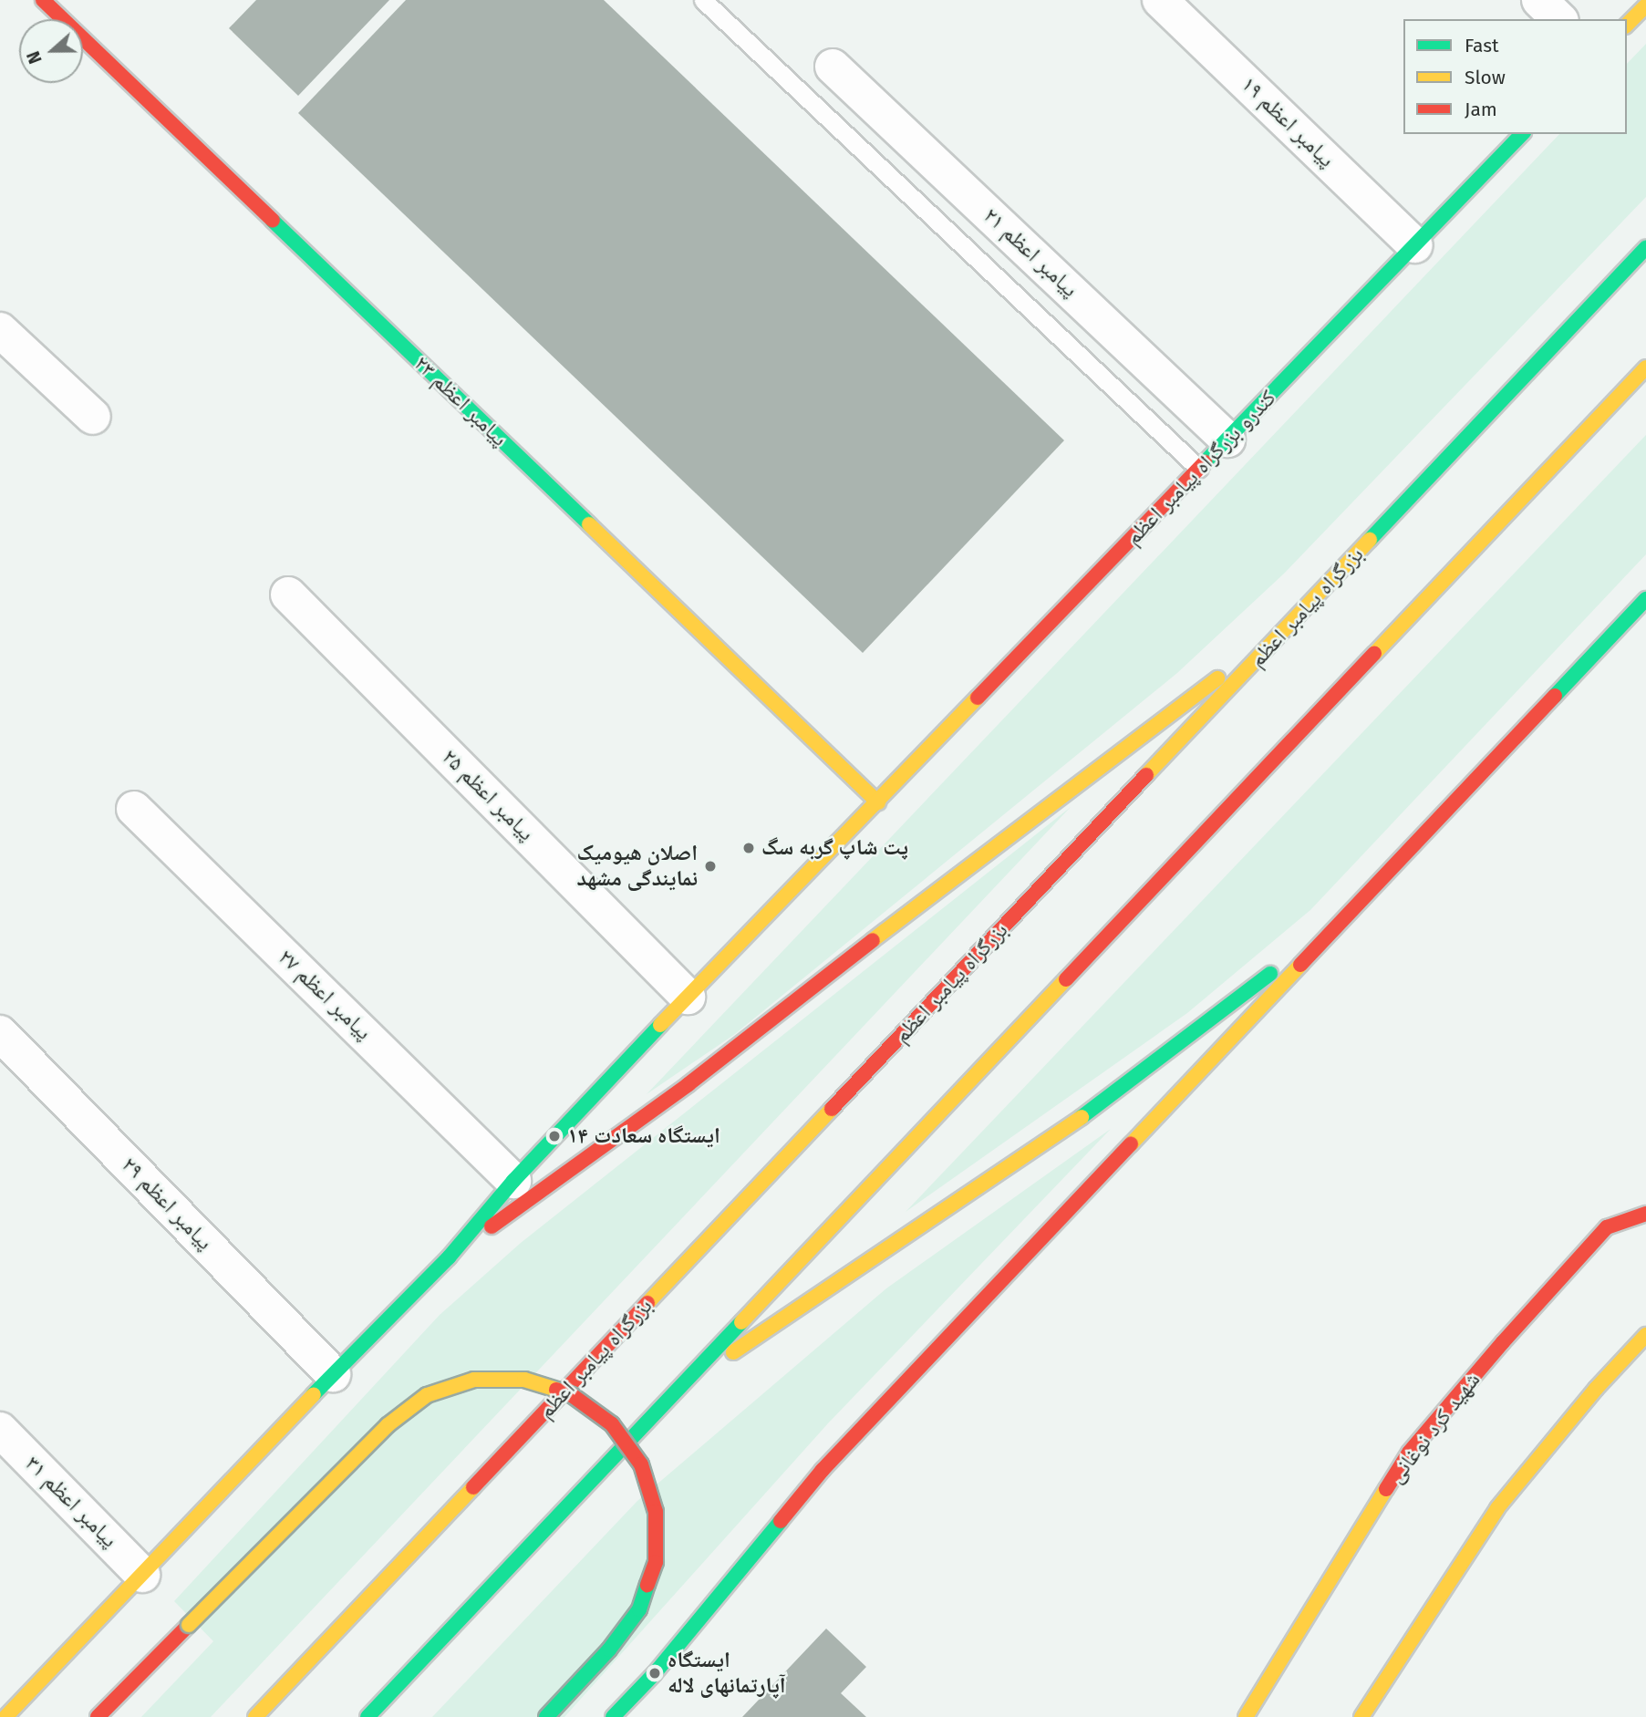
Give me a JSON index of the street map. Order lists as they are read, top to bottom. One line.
{"streets":{"main road":["پیامبر اعظم ۲۳","کندرو بزرگراه پیامبر اعظم","بزرگراه پیامبر اعظم","شهید کرد نوغانی"],"street":["پیامبر اعظم ۱۹","پیامبر اعظم ۲۱","پیامبر اعظم ۲۵","پیامبر اعظم ۲۷","پیامبر اعظم ۲۹","پیامبر اعظم ۳۱"]},"crossings":[["پیامبر اعظم ۱۹","کندرو بزرگراه پیامبر اعظم"],["پیامبر اعظم ۲۱","کندرو بزرگراه پیامبر اعظم"],["پیامبر اعظم ۲۳","کندرو بزرگراه پیامبر اعظم"],["کندرو بزرگراه پیامبر اعظم","پیامبر اعظم ۲۵"],["کندرو بزرگراه پیامبر اعظم","پیامبر اعظم ۲۷"]],"places":["پت شاپ گربه سگ","اصلان هیومیک نمایندگی مشهد","ایستگاه سعادت ۱۴","ایستگاه آپارتمانهای لاله"],"legend":["Fast","Slow","Jam"],"north":"left"}
